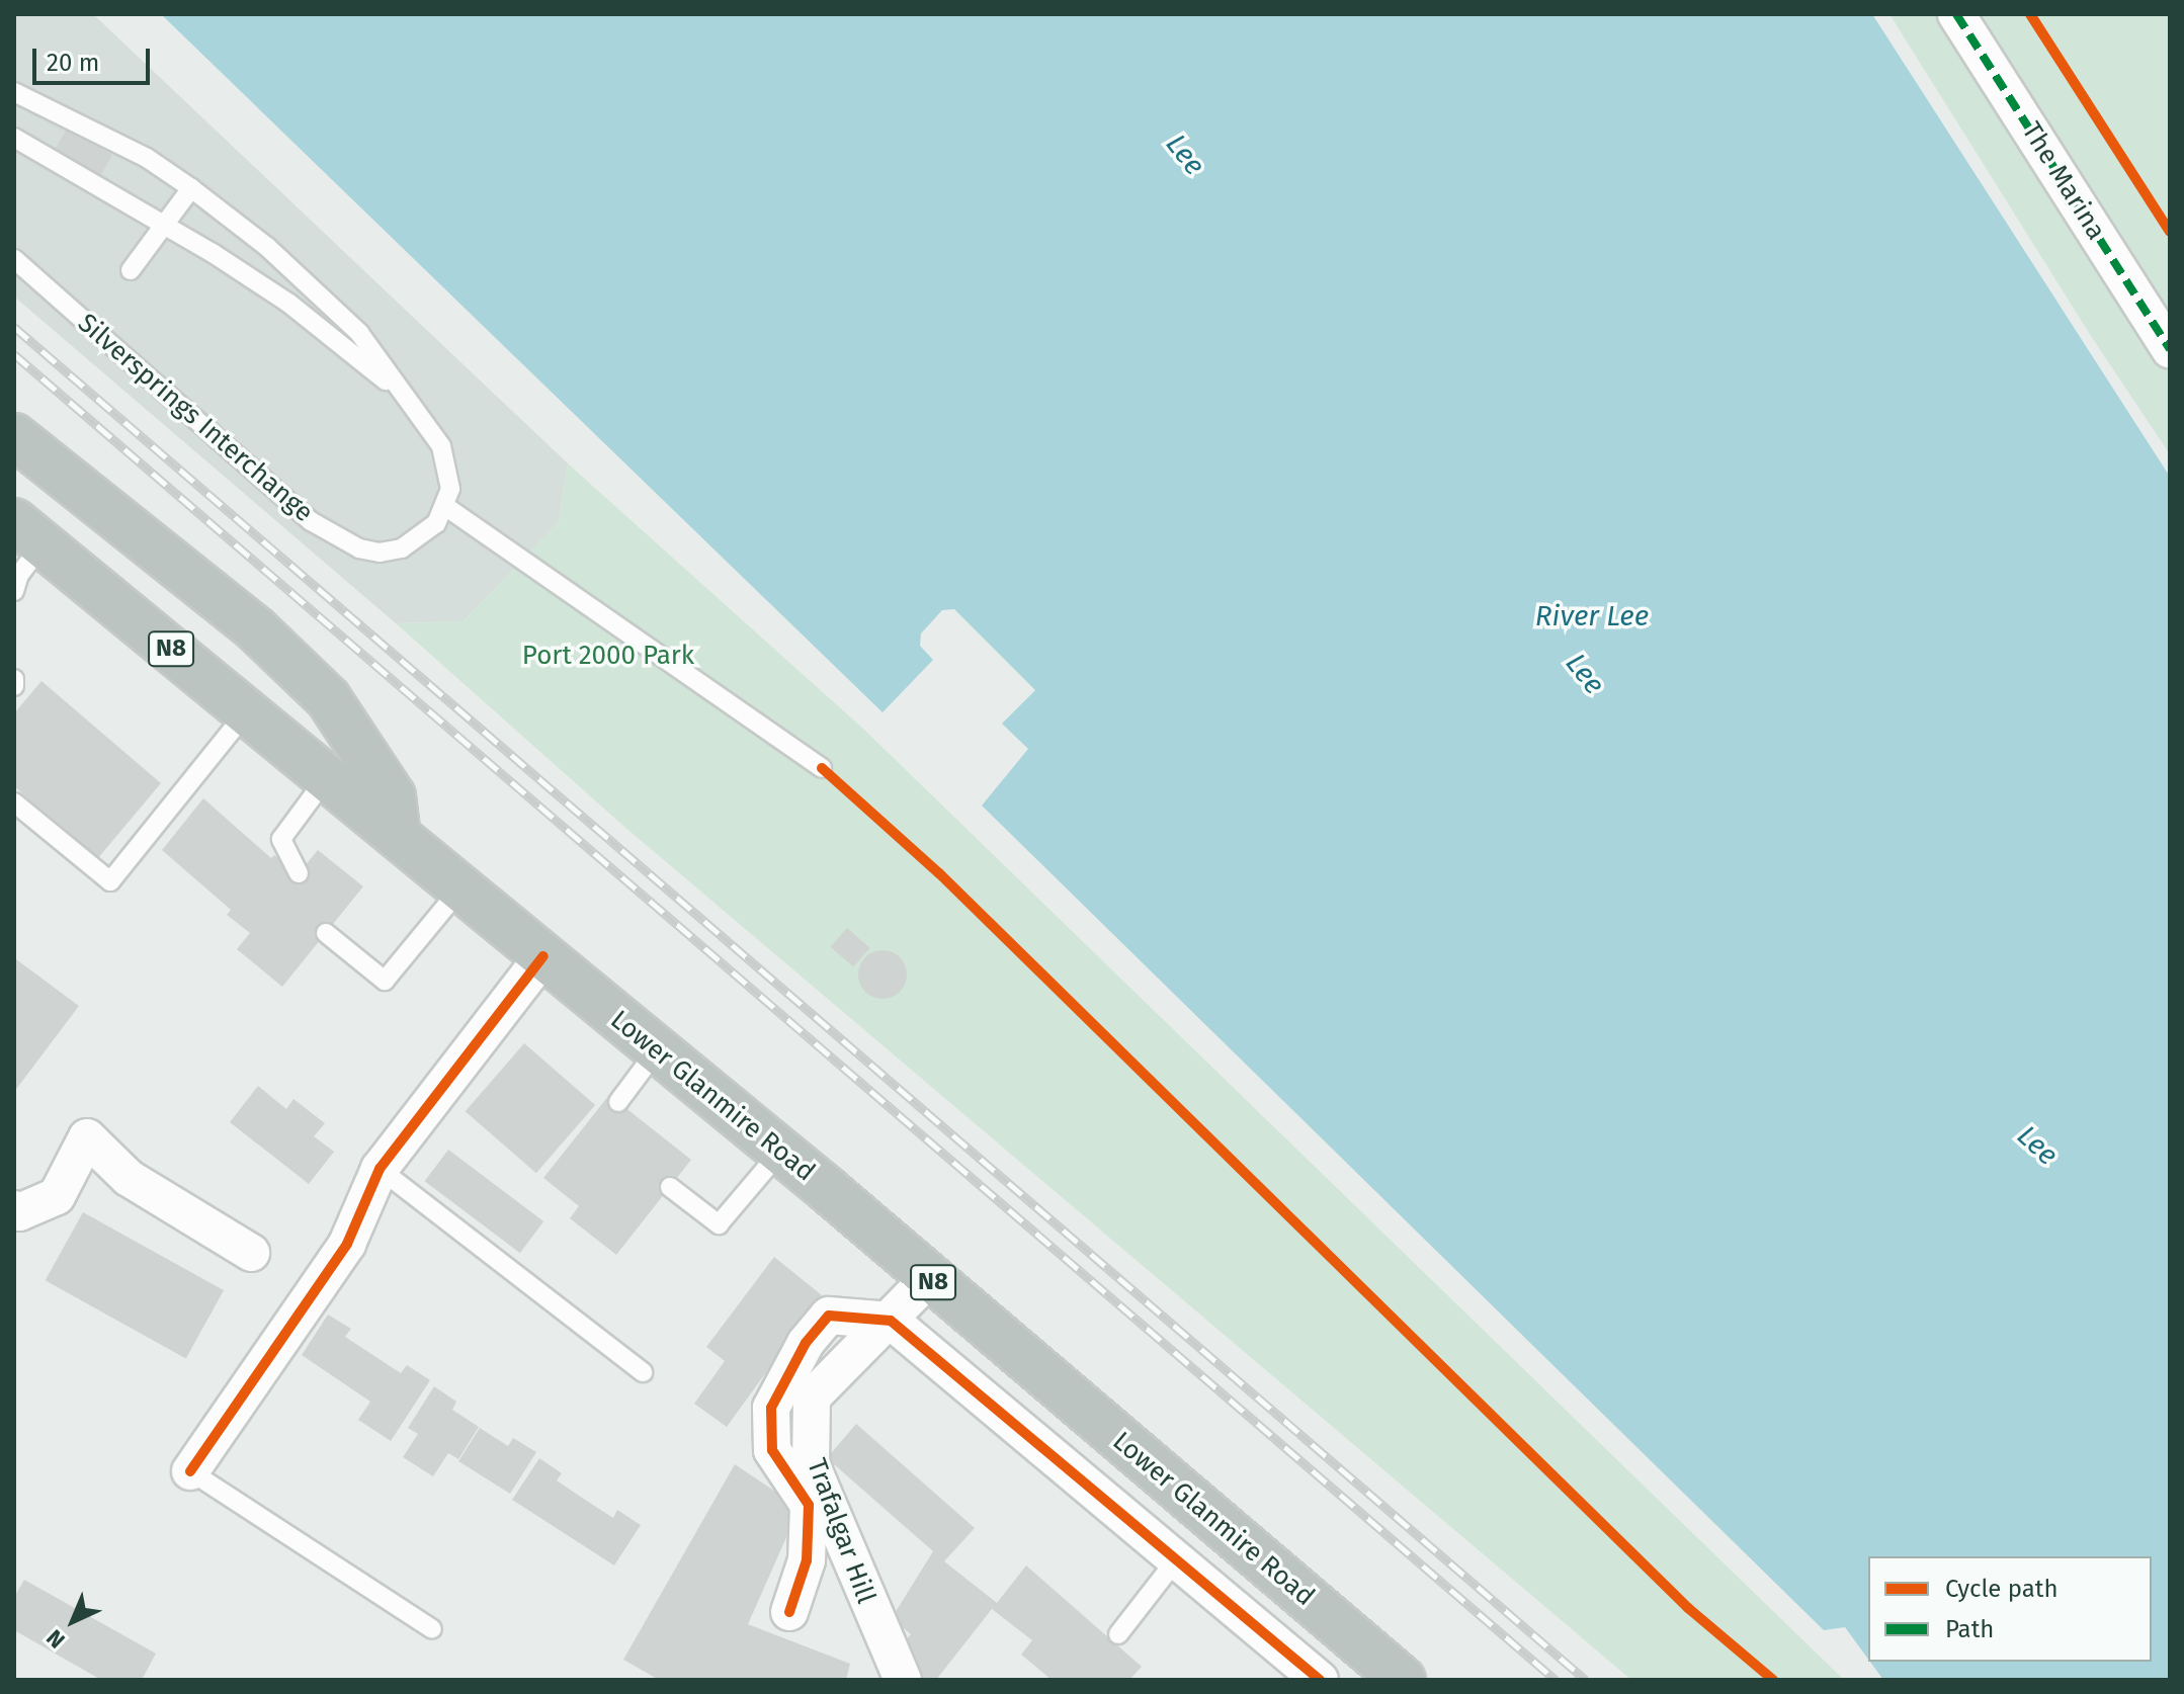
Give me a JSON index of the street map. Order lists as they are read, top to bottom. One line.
{"streets":{"highway":["N8","Lower Glanmire Road"],"street":["The Marina","Trafalgar Hill"],"lane":["Silversprings Interchange"]},"crossings":[["Lower Glanmire Road","Trafalgar Hill"]],"water":["Lee","River Lee"],"parks":["Port 2000 Park"],"legend":["Cycle path","Path"],"scale_bar":"20 m","north":"bottom left"}
